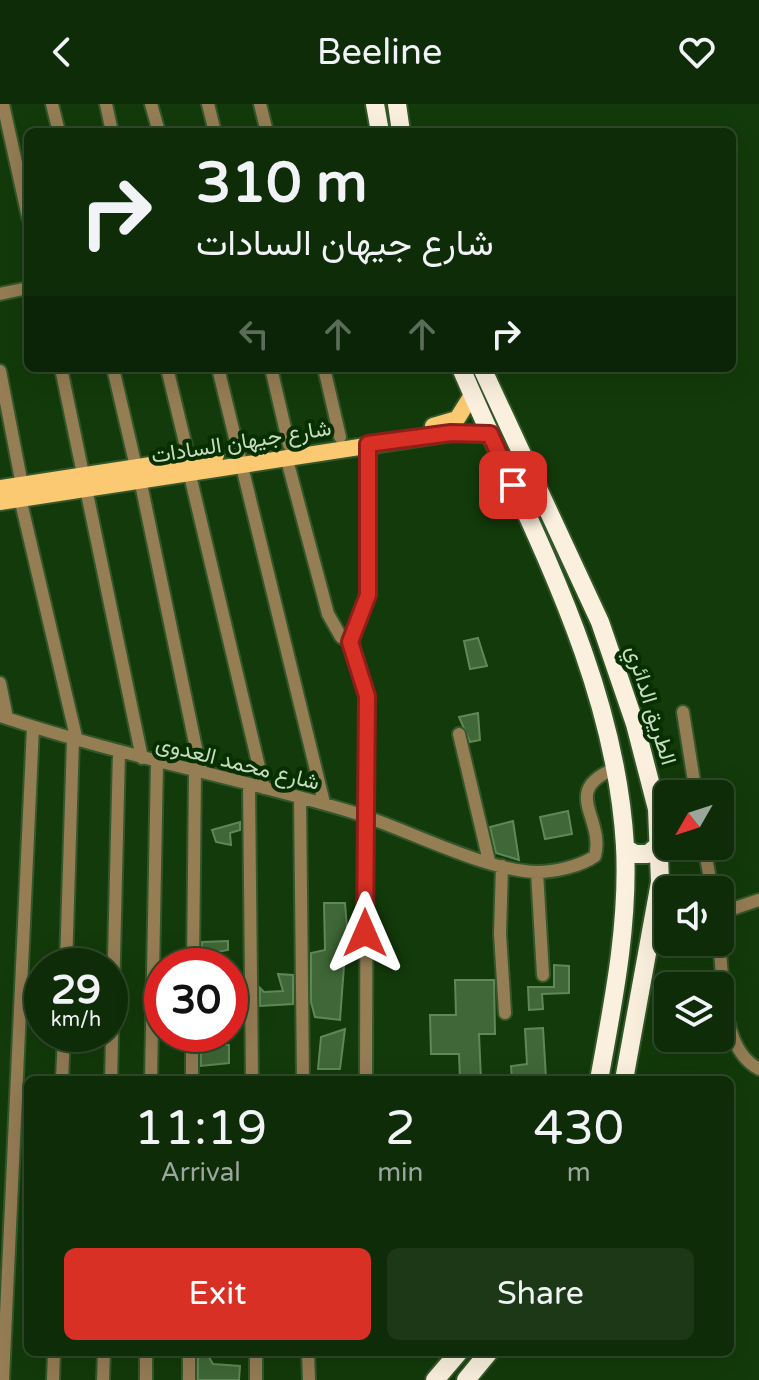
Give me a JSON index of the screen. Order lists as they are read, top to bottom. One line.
{"streets":{"highway":["الطريق الدائري"],"main road":["شارع جيهان السادات"],"street":["شارع محمد العدوى"]},"north":"bottom left","page":{"header":"Beeline","turn":["310 m","شارع جيهان السادات"],"speed":"29 km/h","limit":"30","eta":["11:19","Arrival","2","min","430","m"],"buttons":["Exit","Share"]}}
